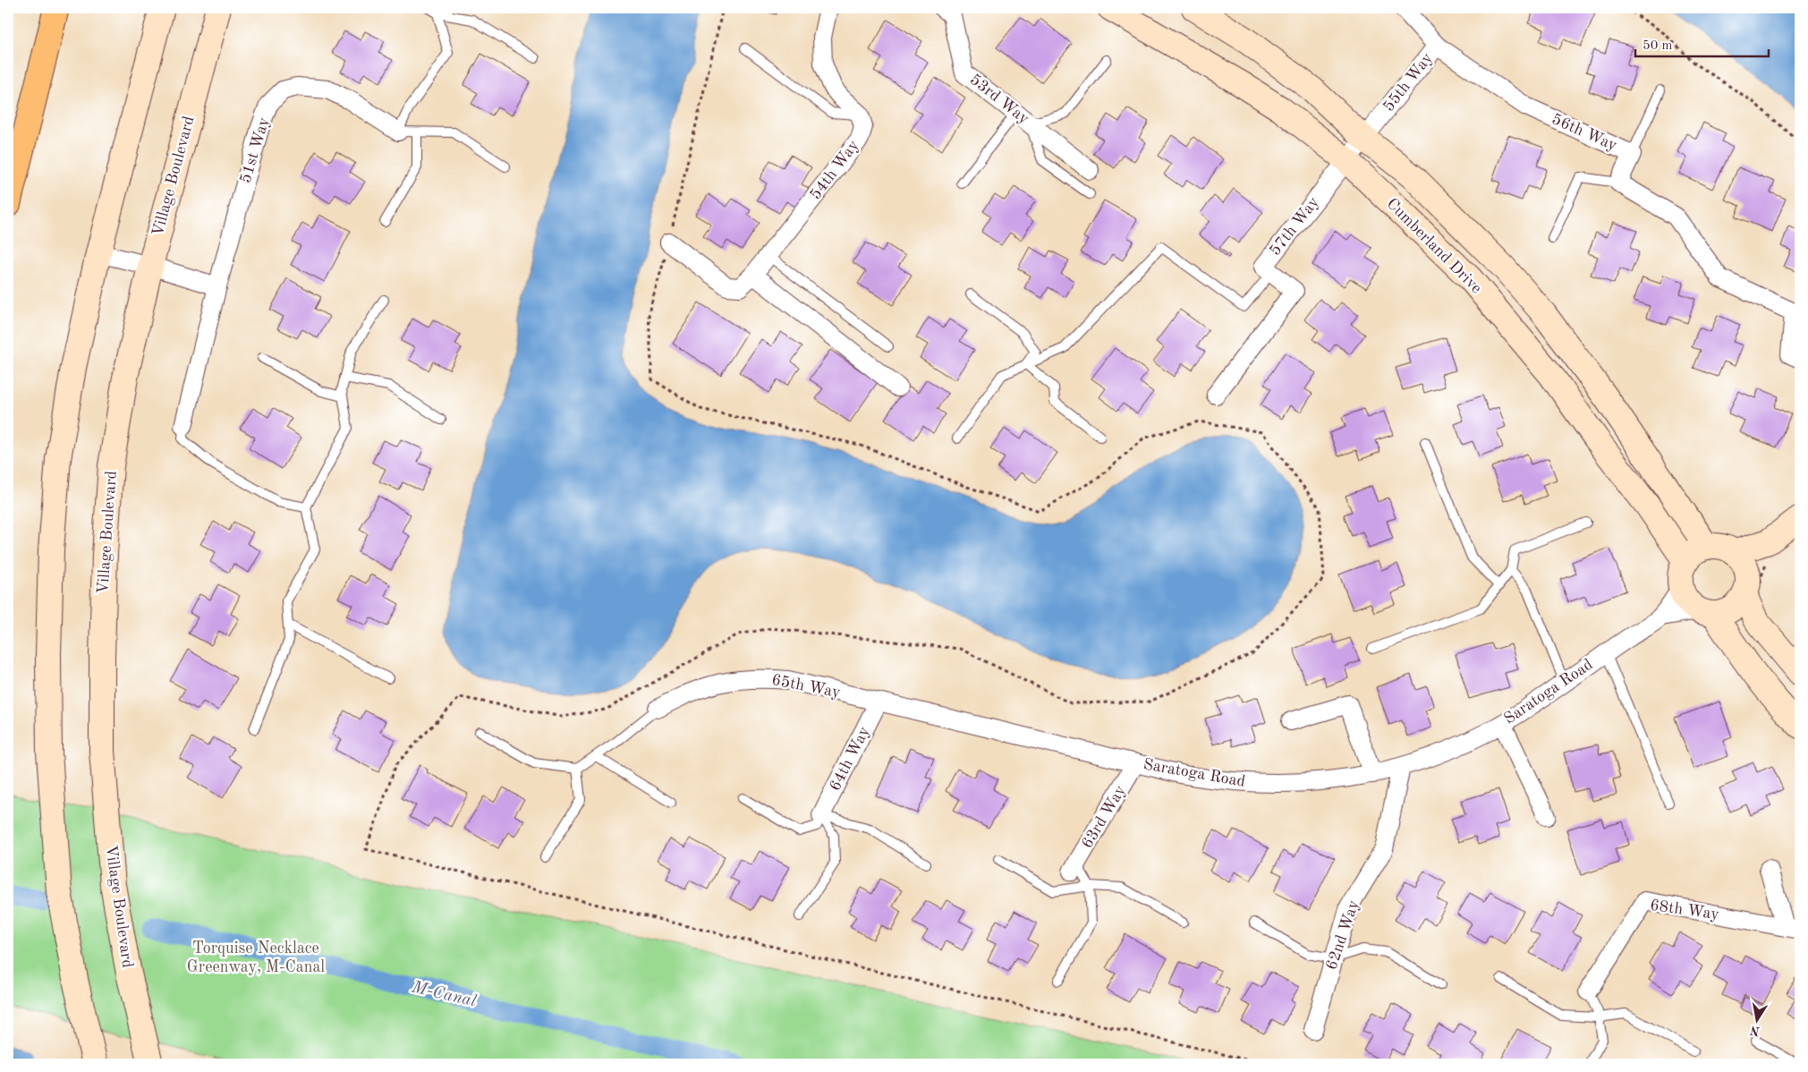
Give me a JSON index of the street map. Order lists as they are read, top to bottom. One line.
{"streets":{"street":["55th Way","53rd Way","56th Way","51st Way","54th Way","Village Boulevard","57th Way","Cumberland Drive","65th Way","Saratoga Road","64th Way","63rd Way","68th Way","62nd Way"]},"crossings":[["55th Way","56th Way"],["55th Way","57th Way"],["57th Way","Cumberland Drive"],["Cumberland Drive","Saratoga Road"],["65th Way","Saratoga Road"],["65th Way","64th Way"],["Saratoga Road","64th Way"],["Saratoga Road","63rd Way"],["Saratoga Road","62nd Way"]],"water":["M-Canal"],"parks":["Torquise Necklace Greenway, M-Canal"],"scale_bar":"50 m","north":"bottom"}
